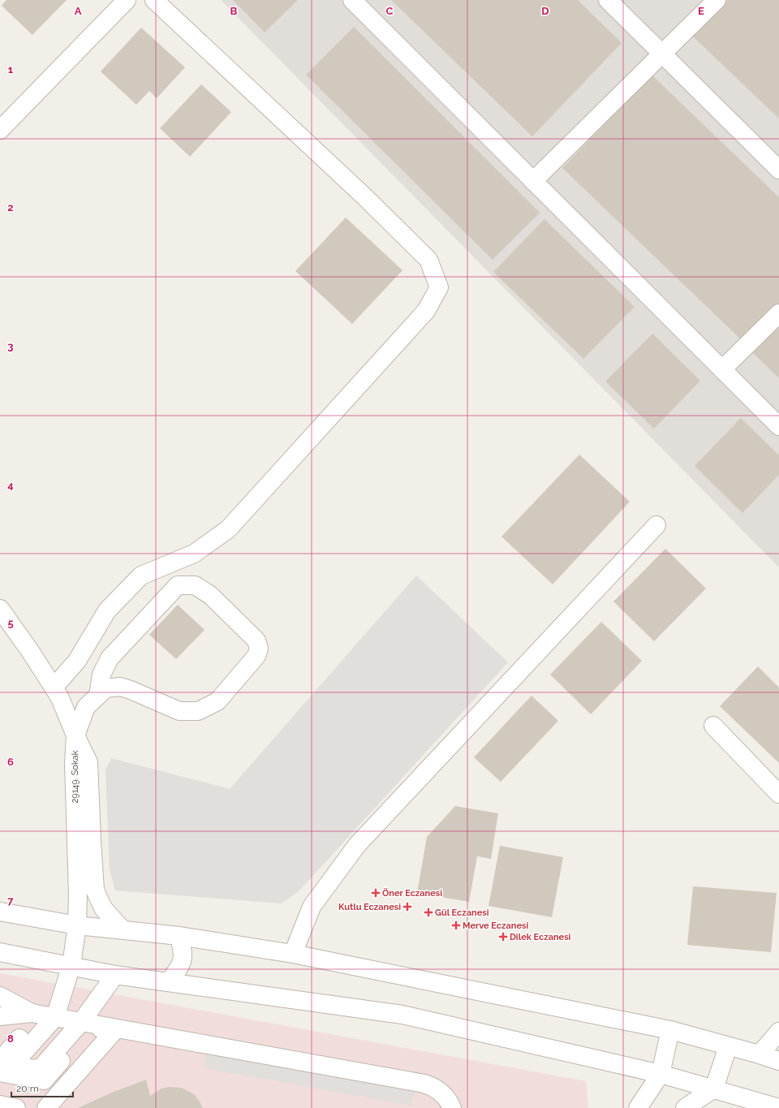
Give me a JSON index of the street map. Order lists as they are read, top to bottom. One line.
{"streets":{"street":["29149. Sokak"]},"places":{"health":["Öner Eczanesi","Kutlu Eczanesi","Gül Eczanesi","Merve Eczanesi","Dilek Eczanesi"]},"scale_bar":"20 m","grid":{"columns":["A","B","C","D","E"],"rows":["1","2","3","4","5","6","7","8"]}}
